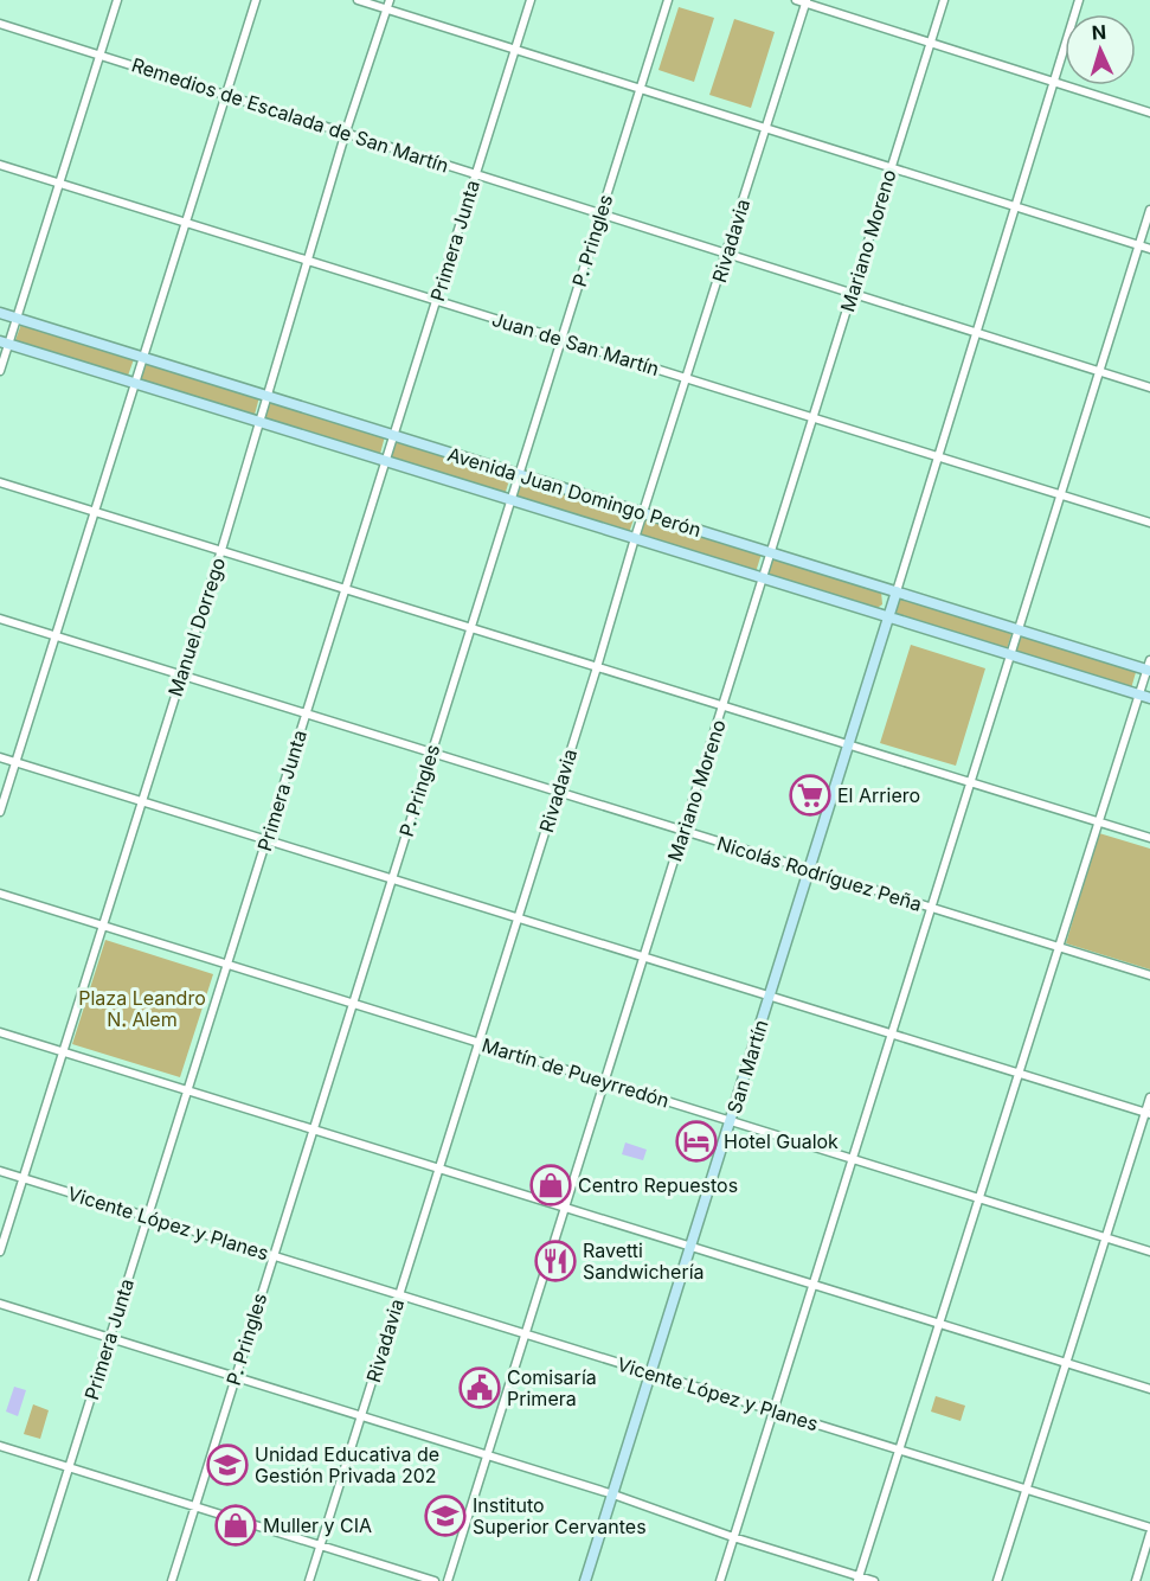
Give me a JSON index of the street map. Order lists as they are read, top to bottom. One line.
{"streets":{"main road":["Avenida Juan Domingo Perón","San Martín"],"street":["Remedios de Escalada de San Martín","Primera Junta","P. Pringles","Rivadavia","Mariano Moreno","Juan de San Martín","Manuel Dorrego","Nicolás Rodríguez Peña","Martín de Pueyrredón","Vicente López y Planes"]},"crossings":[["Remedios de Escalada de San Martín","Primera Junta"],["Remedios de Escalada de San Martín","P. Pringles"],["Remedios de Escalada de San Martín","Rivadavia"],["Remedios de Escalada de San Martín","Mariano Moreno"],["Remedios de Escalada de San Martín","Manuel Dorrego"],["Primera Junta","Juan de San Martín"],["Primera Junta","Avenida Juan Domingo Perón"],["Primera Junta","Nicolás Rodríguez Peña"],["Primera Junta","Martín de Pueyrredón"],["Primera Junta","Vicente López y Planes"],["P. Pringles","Juan de San Martín"],["P. Pringles","Avenida Juan Domingo Perón"],["P. Pringles","Nicolás Rodríguez Peña"],["P. Pringles","Martín de Pueyrredón"],["P. Pringles","Vicente López y Planes"],["Rivadavia","Juan de San Martín"],["Rivadavia","Avenida Juan Domingo Perón"],["Rivadavia","Nicolás Rodríguez Peña"],["Rivadavia","Martín de Pueyrredón"],["Rivadavia","Vicente López y Planes"],["Mariano Moreno","Juan de San Martín"],["Mariano Moreno","Avenida Juan Domingo Perón"],["Mariano Moreno","Nicolás Rodríguez Peña"],["Mariano Moreno","Martín de Pueyrredón"],["Mariano Moreno","Vicente López y Planes"],["Juan de San Martín","Manuel Dorrego"],["Avenida Juan Domingo Perón","Manuel Dorrego"],["Avenida Juan Domingo Perón","San Martín"],["Manuel Dorrego","Nicolás Rodríguez Peña"],["Manuel Dorrego","Martín de Pueyrredón"],["Manuel Dorrego","Vicente López y Planes"],["Nicolás Rodríguez Peña","San Martín"],["San Martín","Martín de Pueyrredón"],["San Martín","Vicente López y Planes"]],"parks":["Plaza Leandro N. Alem"],"places":{"supermarket":["El Arriero"],"hotel":["Hotel Gualok"],"shop":["Centro Repuestos","Muller y CIA"],"restaurant":["Ravetti Sandwichería"],"public building":["Comisaría Primera"],"school or university":["Unidad Educativa de Gestión Privada 202","Instituto Superior Cervantes"]},"north":"top"}
